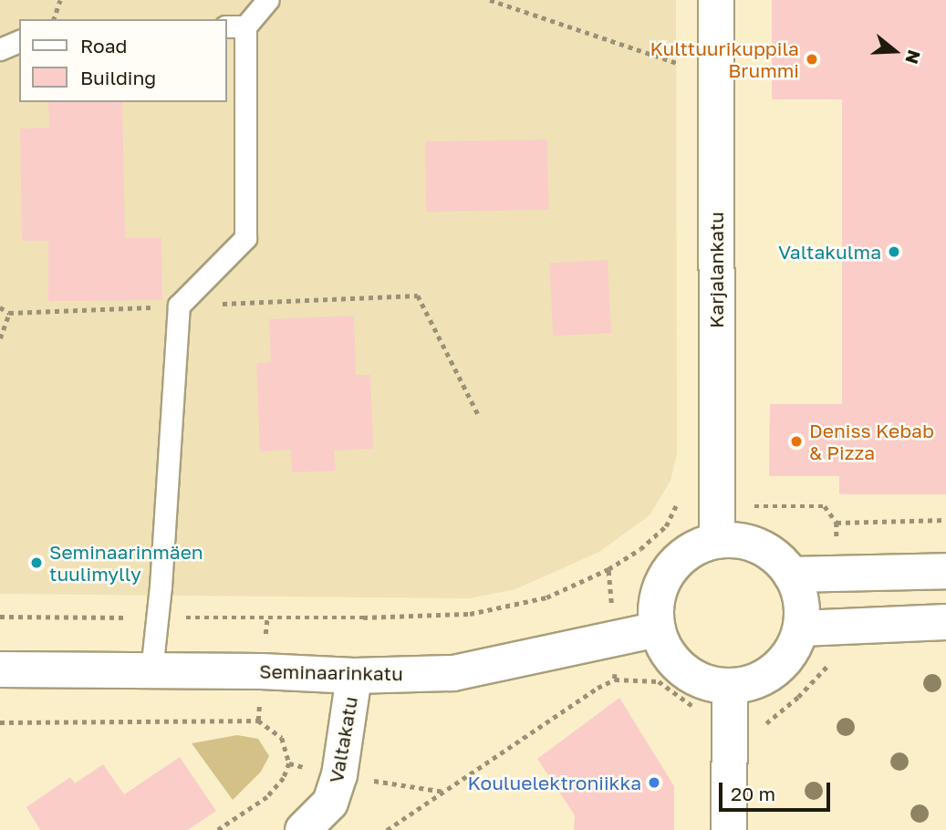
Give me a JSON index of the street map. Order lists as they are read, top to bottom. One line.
{"streets":{"main road":["Karjalankatu","Seminaarinkatu","Valtakatu"]},"crossings":[["Karjalankatu","Seminaarinkatu"],["Seminaarinkatu","Valtakatu"]],"places":["Kulttuurikuppila Brummi","Valtakulma","Deniss Kebab & Pizza","Seminaarinmäen tuulimylly","Kouluelektroniikka"],"legend":["Road","Building"],"scale_bar":"20 m","north":"right"}
